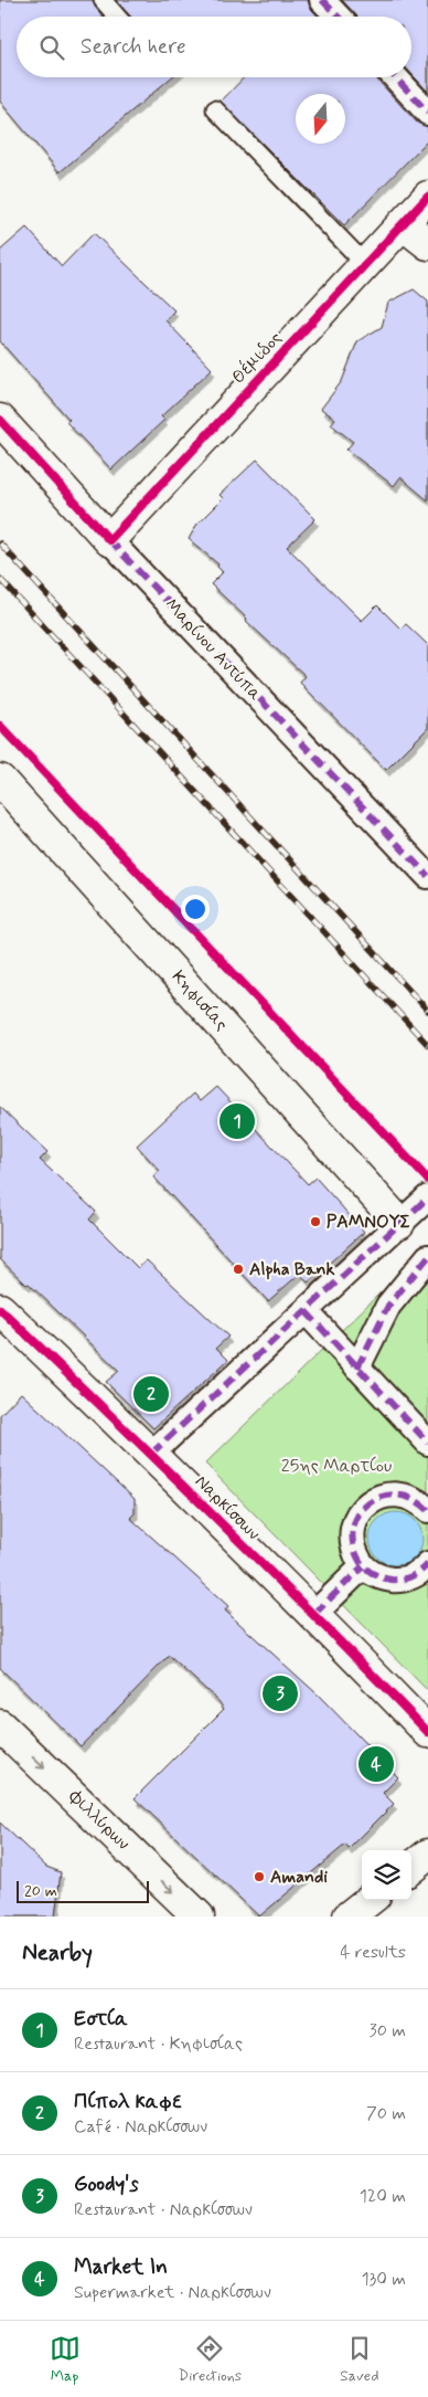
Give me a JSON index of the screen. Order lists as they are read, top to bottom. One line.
{"streets":{"street":["Θέμιδος","Μαρίνου Αντύπα","Κηφισίας","Ναρκίσσων","Φιλλύρων"]},"crossings":[["Θέμιδος","Μαρίνου Αντύπα"]],"one_way":["Φιλλύρων"],"parks":["25ης Μαρτίου"],"places":["ΡΑΜΝΟΥΣ","Alpha Bank","Amandi"],"scale_bar":"20 m","north":"bottom","page":{"search":"Search here","pins":["1","2","3","4"],"scale":"20 m","heading":["Nearby","4 results"],"list":[{"mark":"1","name":"Εστία","note":"Restaurant · Κηφισίας","value":"30 m"},{"mark":"2","name":"Πίπολ καφε","note":"Café · Ναρκίσσων","value":"70 m"},{"mark":"3","name":"Goody's","note":"Restaurant · Ναρκίσσων","value":"120 m"},{"mark":"4","name":"Market In","note":"Supermarket · Ναρκίσσων","value":"130 m"}],"nav":["Map","Directions","Saved"]}}
